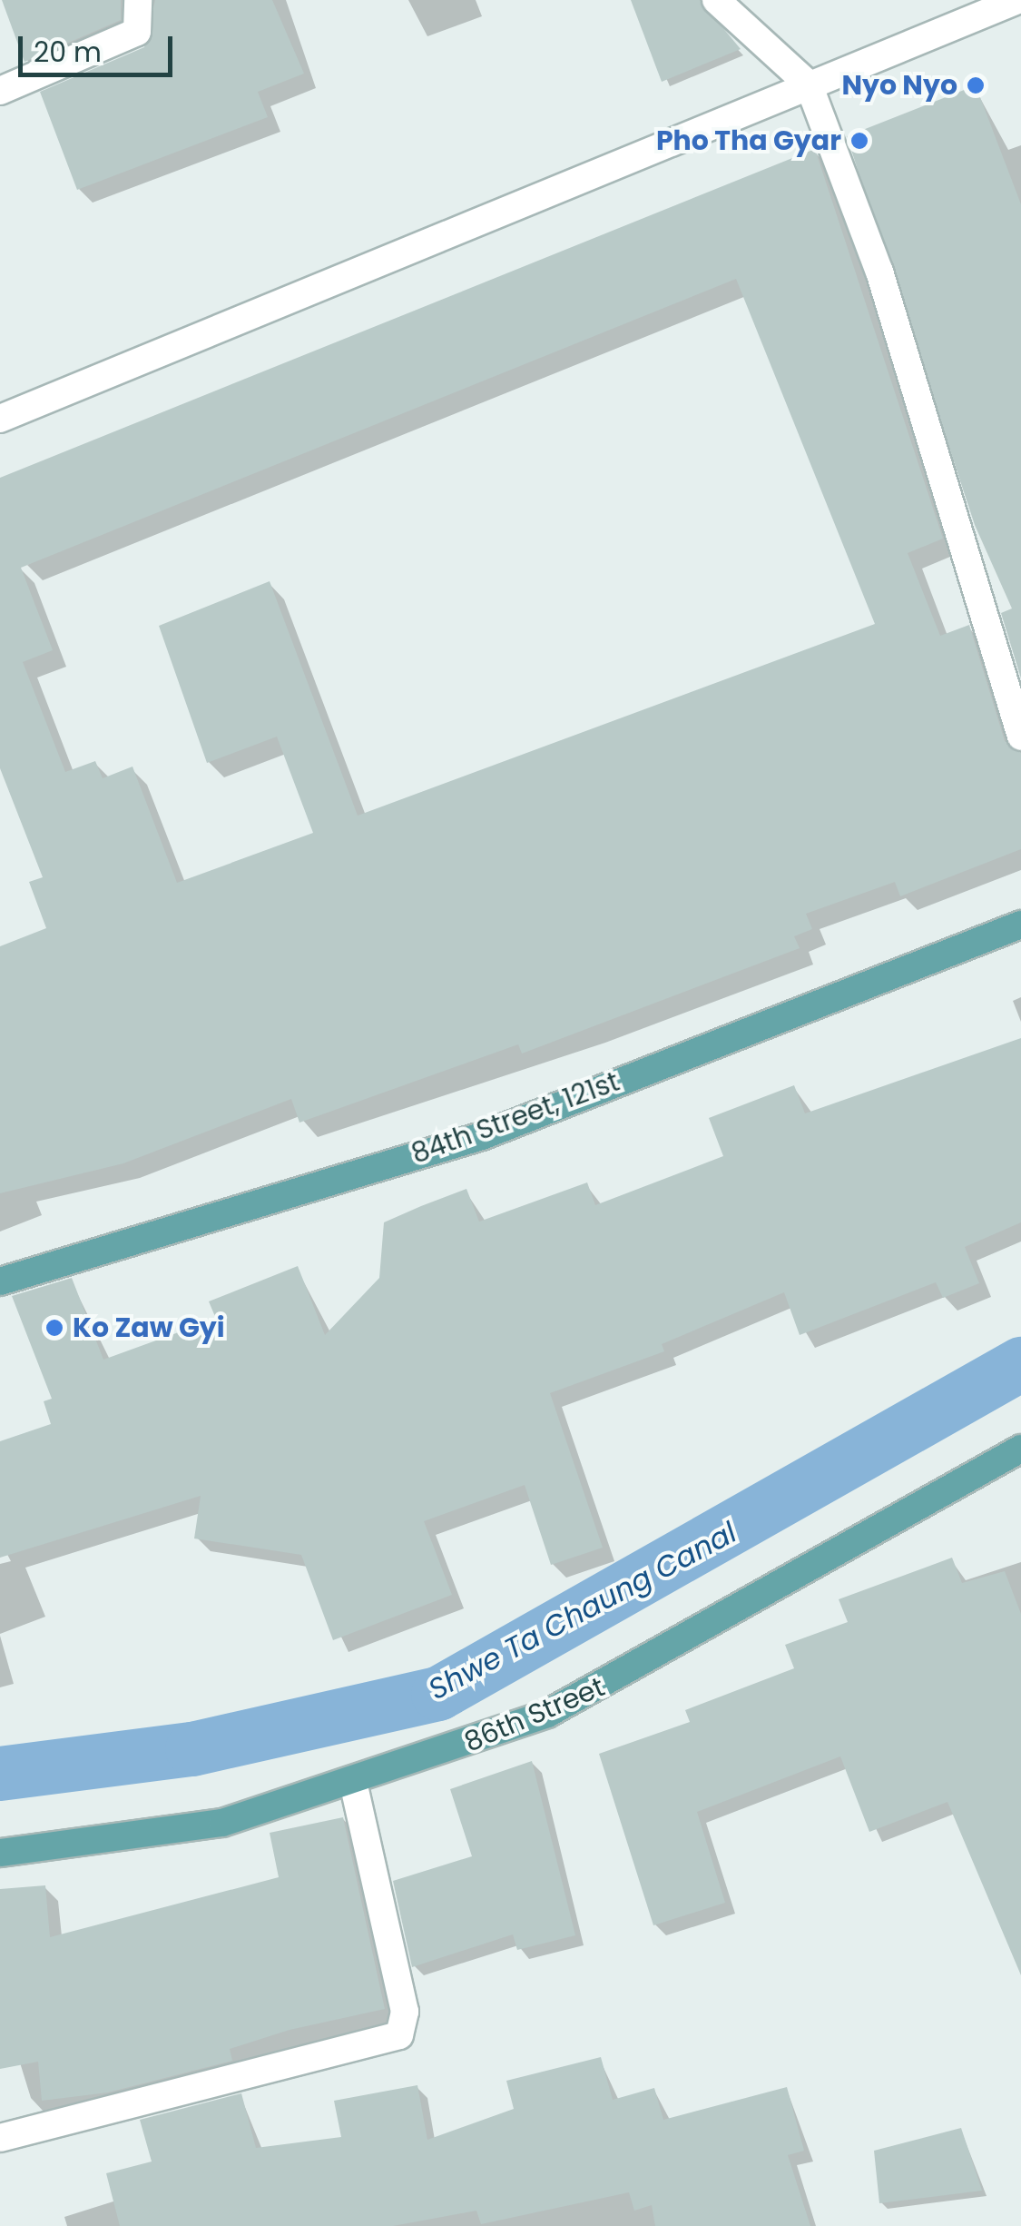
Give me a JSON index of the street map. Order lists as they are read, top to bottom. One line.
{"streets":{"main road":["84th Street, 121st","86th Street"]},"water":["Shwe Ta Chaung Canal"],"places":["Nyo Nyo","Pho Tha Gyar","Ko Zaw Gyi"],"scale_bar":"20 m"}
